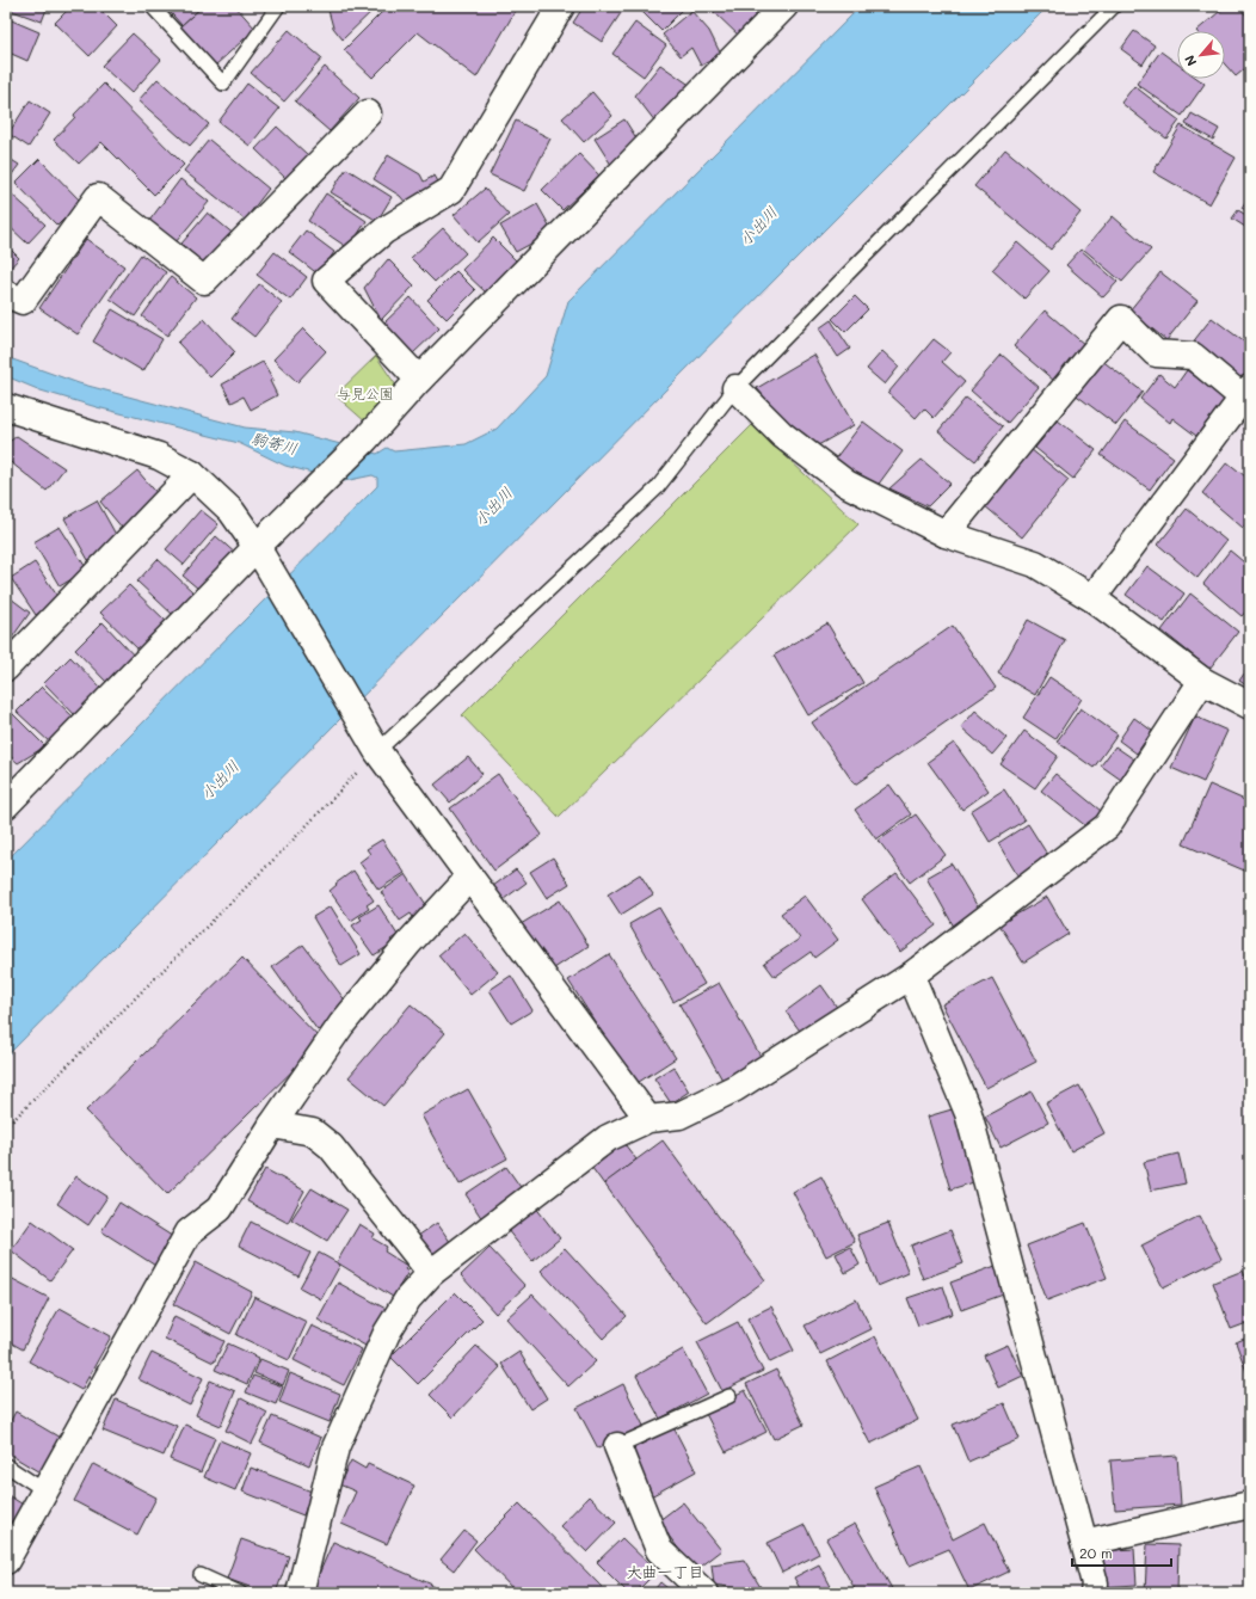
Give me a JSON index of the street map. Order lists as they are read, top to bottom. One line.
{"districts":["大曲一丁目"],"water":["小出川","駒寄川"],"parks":["与見公園"],"scale_bar":"20 m","north":"bottom left"}
